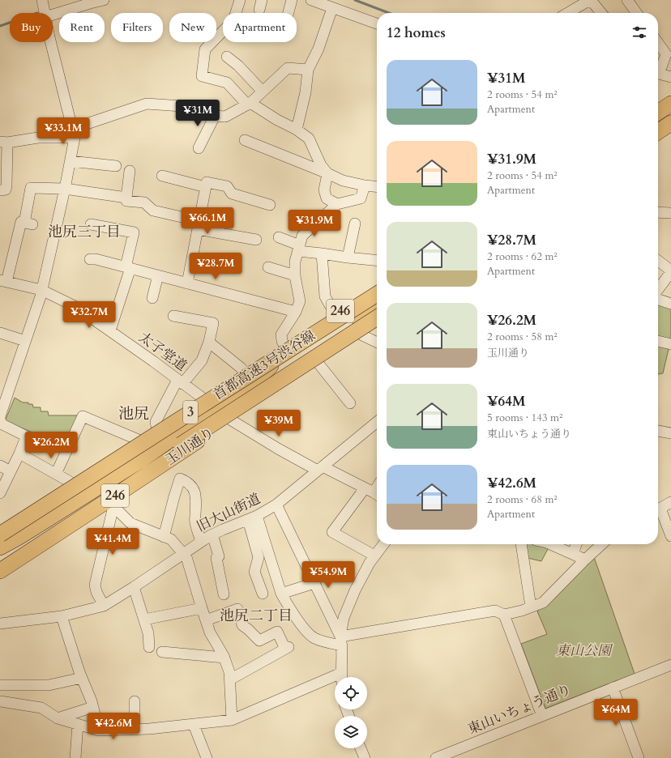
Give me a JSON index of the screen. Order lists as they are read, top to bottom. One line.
{"streets":{"highway":["246","首都高速3号渋谷線","3","玉川通り"],"street":["太子堂道","旧大山街道","東山いちょう通り"]},"crossings":[["246","太子堂道"]],"districts":["池尻三丁目","池尻","池尻二丁目"],"parks":["東山公園"],"page":{"chip":["Buy","Rent","Filters","New","Apartment"],"heading":"12 homes","list":[{"name":"¥31M","note":"2 rooms · 54 m² · Apartment"},{"name":"¥31.9M","note":"2 rooms · 54 m² · Apartment"},{"name":"¥28.7M","note":"2 rooms · 62 m² · Apartment"},{"name":"¥26.2M","note":"2 rooms · 58 m² · 玉川通り"},{"name":"¥64M","note":"5 rooms · 143 m² · 東山いちょう通り"},{"name":"¥42.6M","note":"2 rooms · 68 m² · Apartment"}],"price":["¥31M","¥33.1M","¥66.1M","¥31.9M","¥28.7M","¥32.7M","¥39M","¥26.2M","¥41.4M","¥54.9M","¥64M","¥42.6M"]}}
